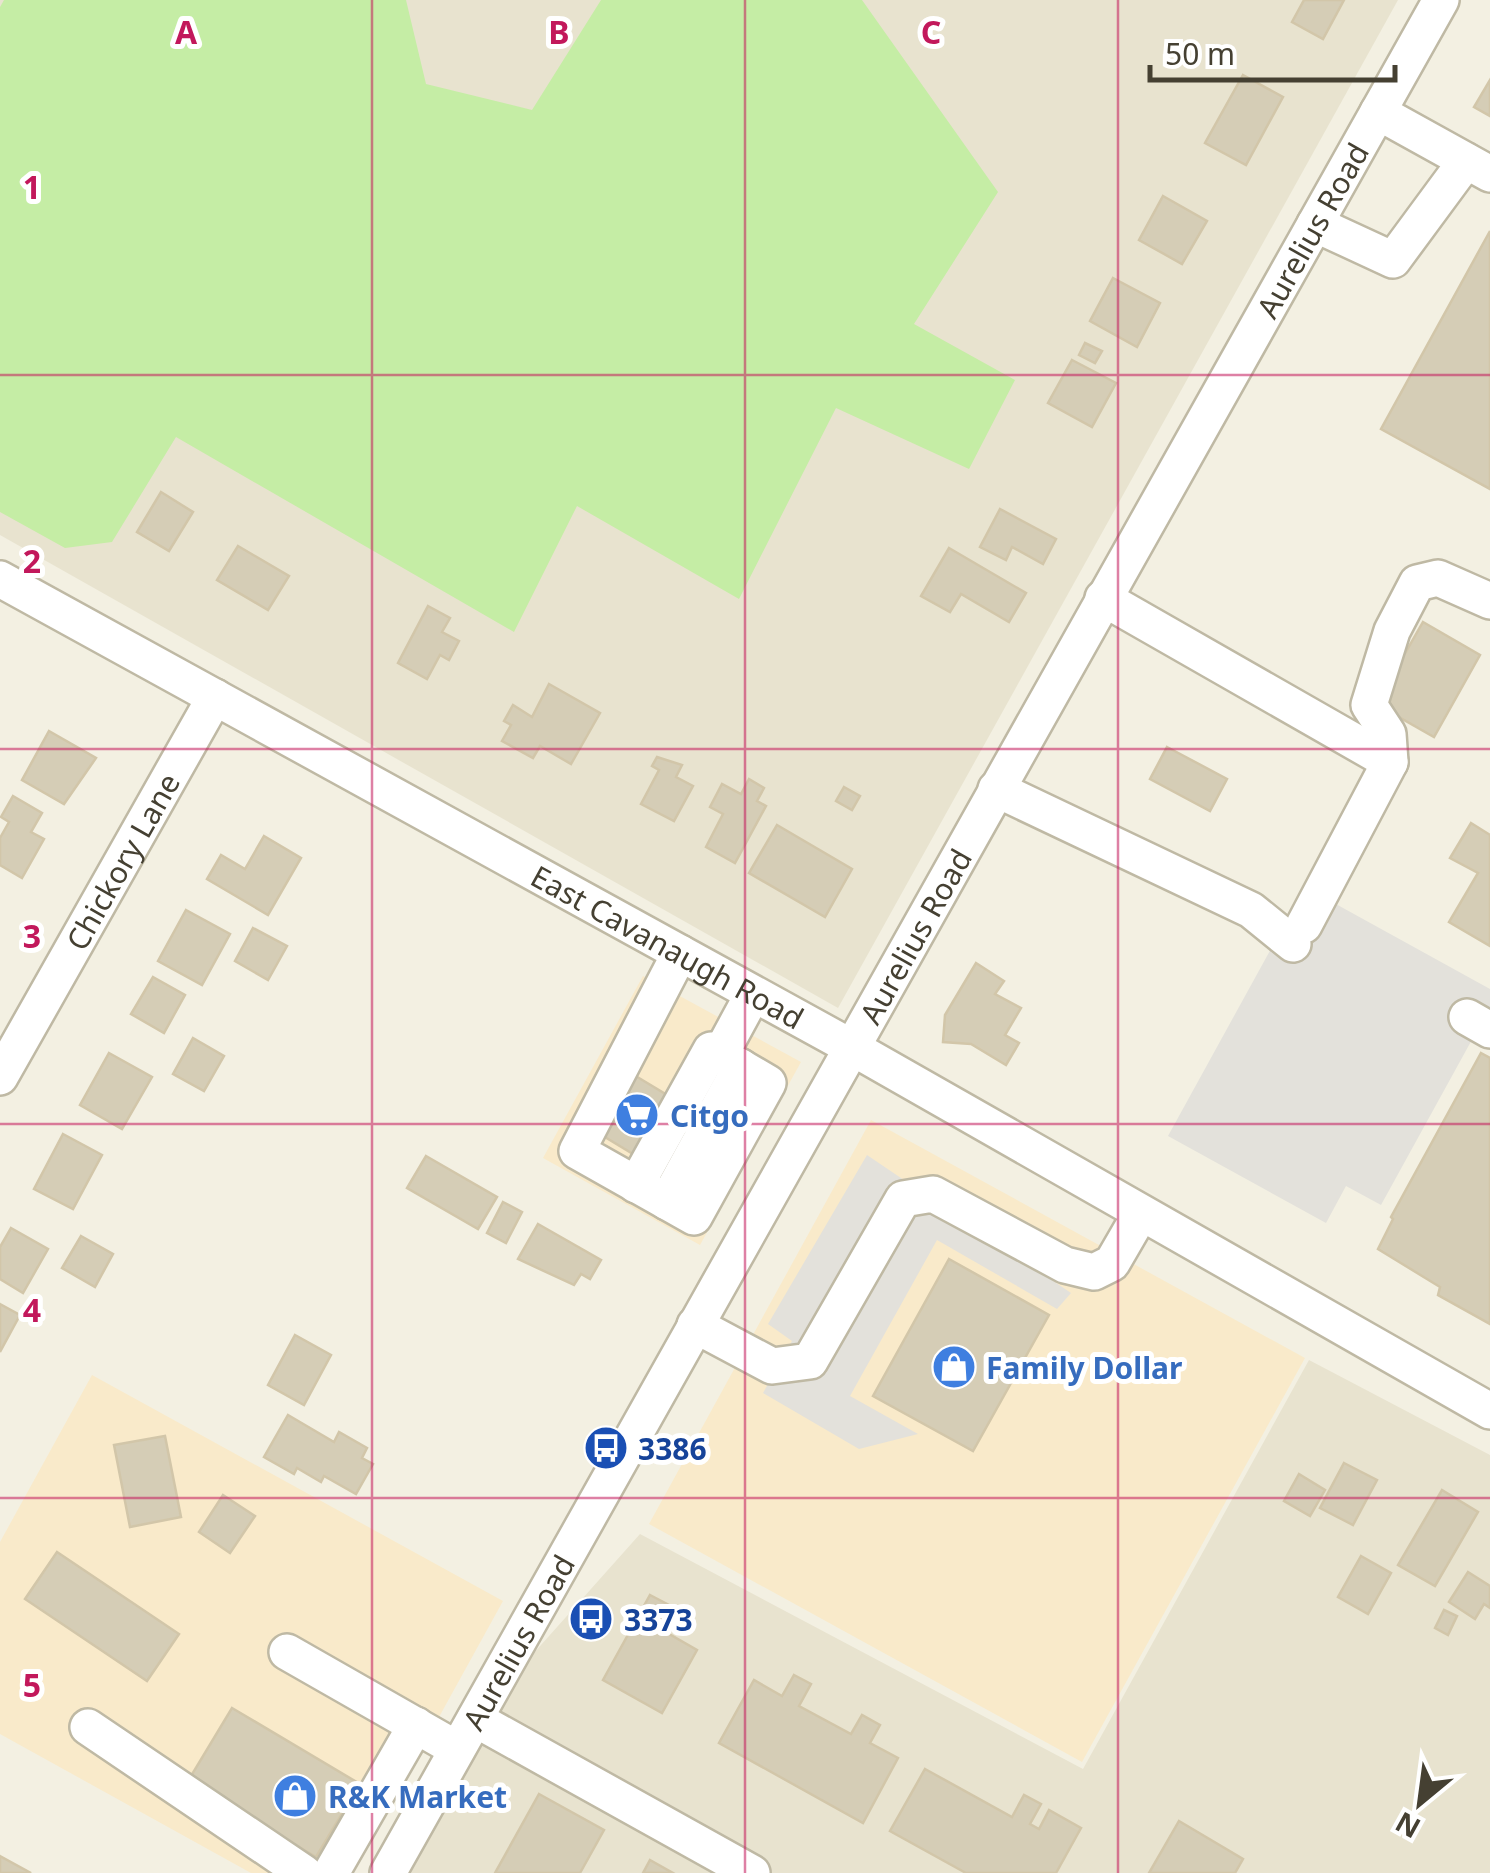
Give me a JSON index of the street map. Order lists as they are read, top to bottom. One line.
{"streets":{"street":["Aurelius Road","Chickory Lane","East Cavanaugh Road"]},"crossings":[["Aurelius Road","East Cavanaugh Road"],["Chickory Lane","East Cavanaugh Road"]],"places":{"supermarket":["Citgo"],"shop":["Family Dollar","R&K Market"],"bus stop":["3386","3373"]},"scale_bar":"50 m","north":"bottom left","grid":{"columns":["A","B","C"],"rows":["1","2","3","4","5"]}}
